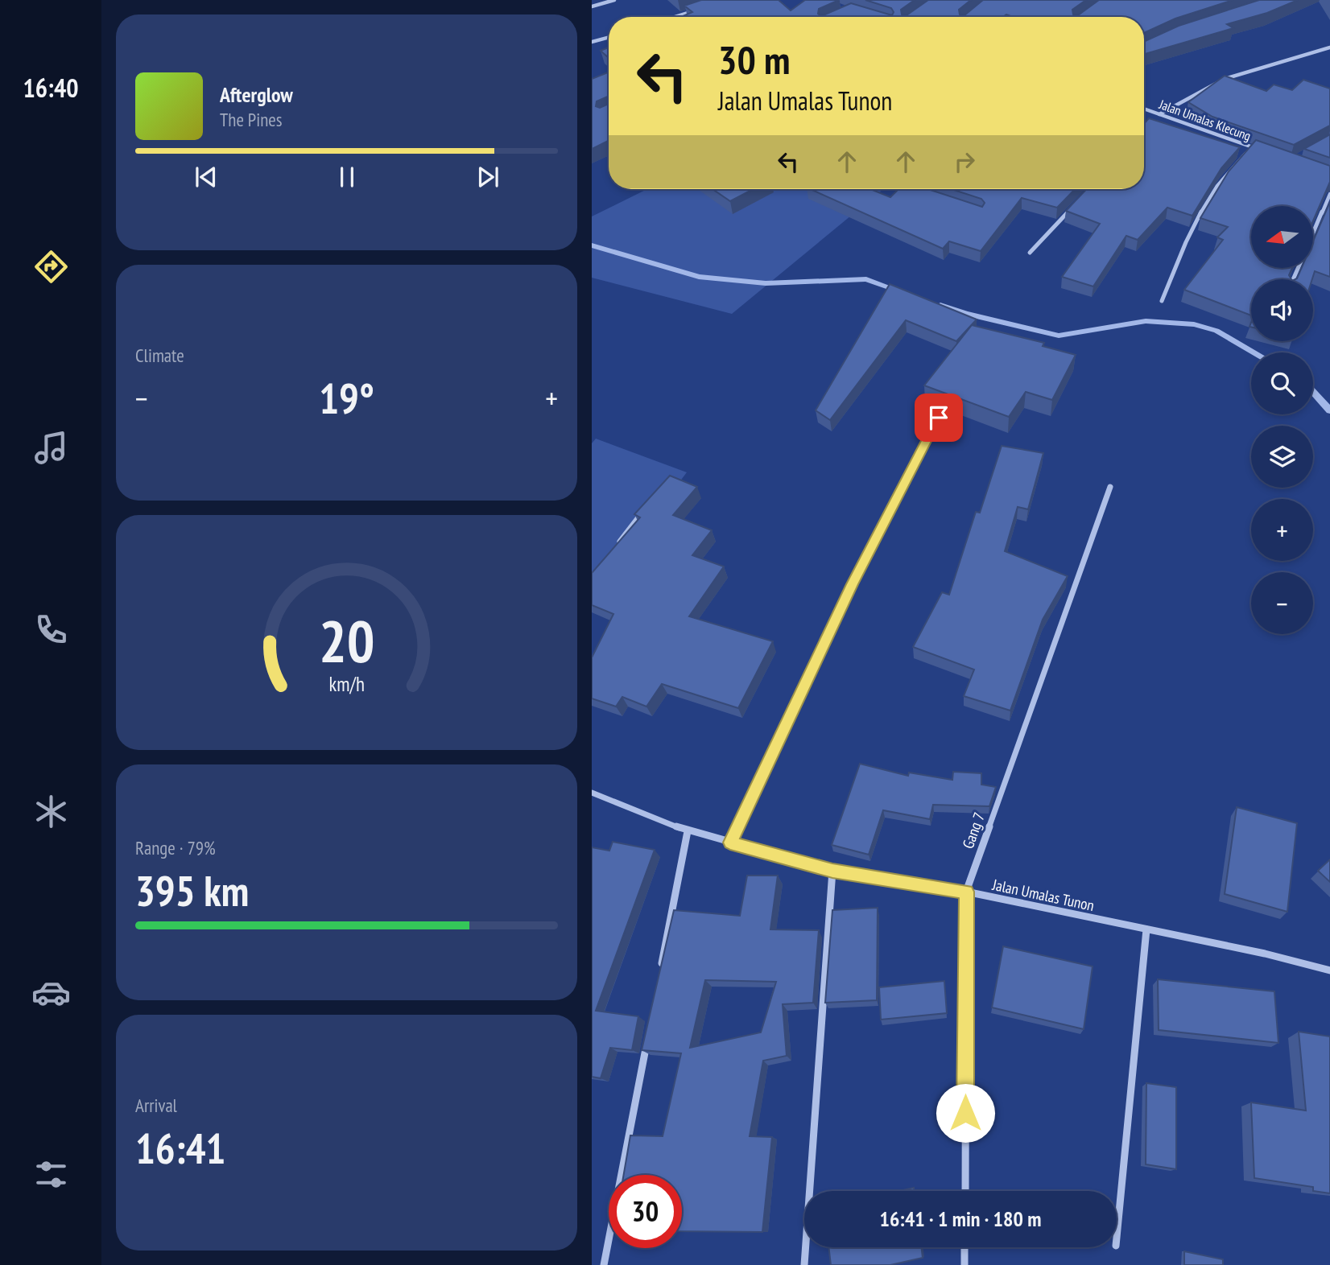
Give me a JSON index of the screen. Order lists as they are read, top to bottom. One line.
{"streets":{"street":["Jalan Umalas Klecung","Gang 7","Jalan Umalas Tunon"]},"crossings":[["Gang 7","Jalan Umalas Tunon"]],"north":"left","page":{"tabs":"16:40","turn":["30 m","Jalan Umalas Tunon"],"song":["Afterglow","The Pines"],"map_buttons":["+","−"],"tile":["Climate",["Range · 79%","395 km"],["Arrival","16:41"]],"heat":["−","19°","+"],"limit":"30","trip":"16:41 · 1 min · 180 m","gauge":["20","km/h"]}}
